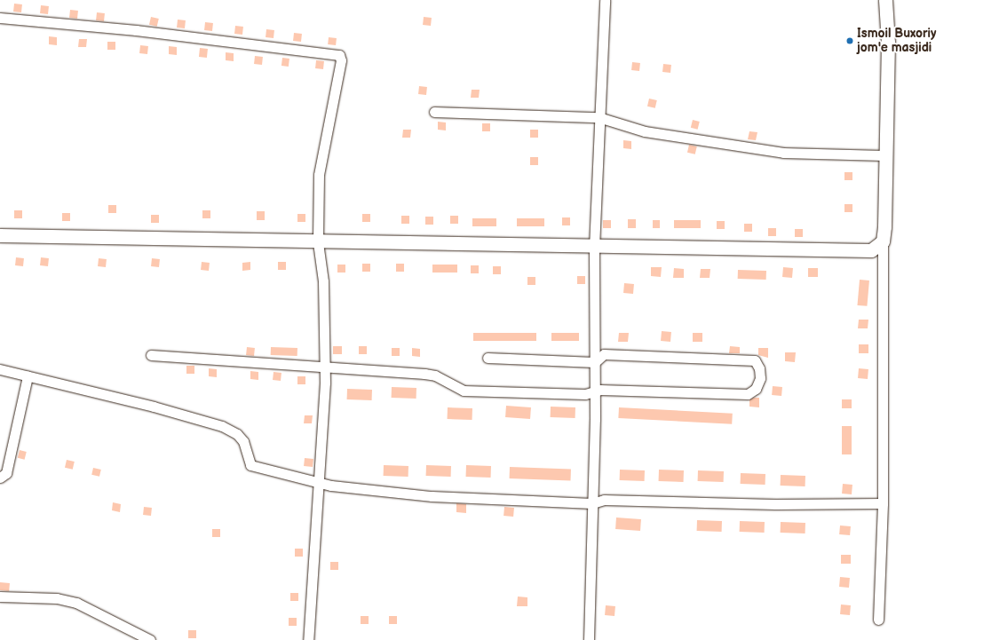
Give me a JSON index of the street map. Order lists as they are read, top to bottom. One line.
{"places":["Ismoil Buxoriy jom'e masjidi"]}
